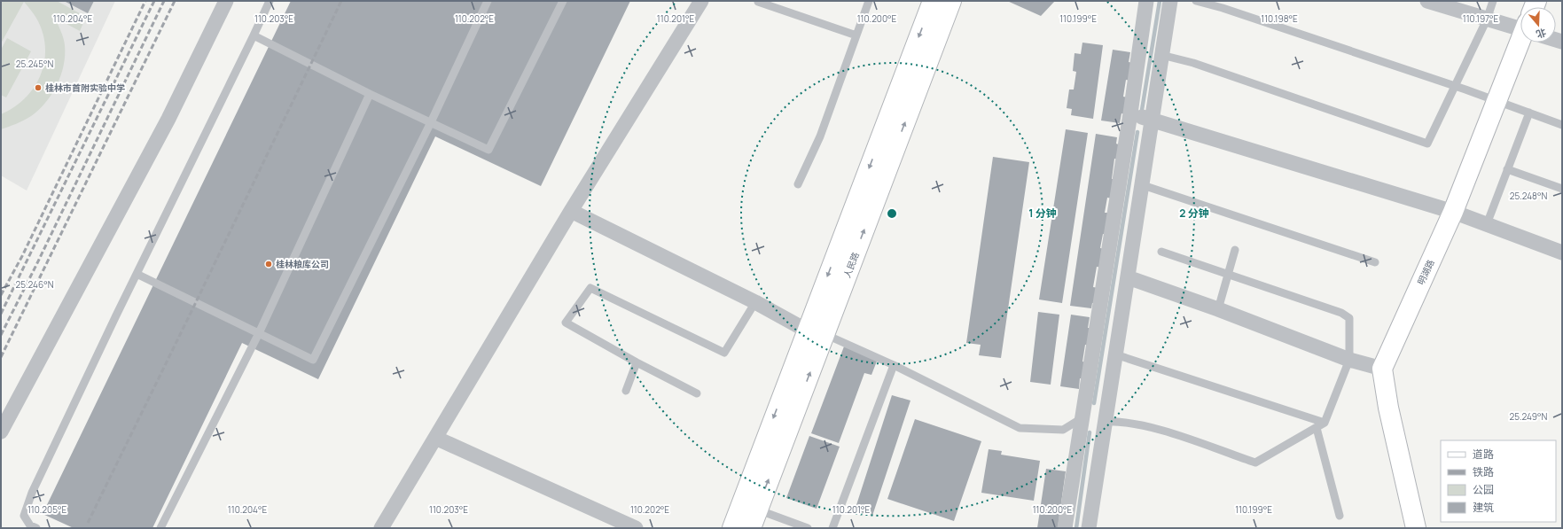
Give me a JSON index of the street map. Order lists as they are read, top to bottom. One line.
{"streets":{"main road":["人民路","明湖路"]},"places":["桂林市首附实验中学","桂林粮库公司"],"legend":["道路","铁路","公园","建筑"],"north":"bottom","coordinates":["110.202°E","110.201°E","110.199°E","110.198°E","110.204°E","110.203°E","110.200°E","110.197°E","25.245°N","25.248°N","25.246°N","25.249°N","110.205°E"],"rings":["1 分钟","2 分钟"]}
